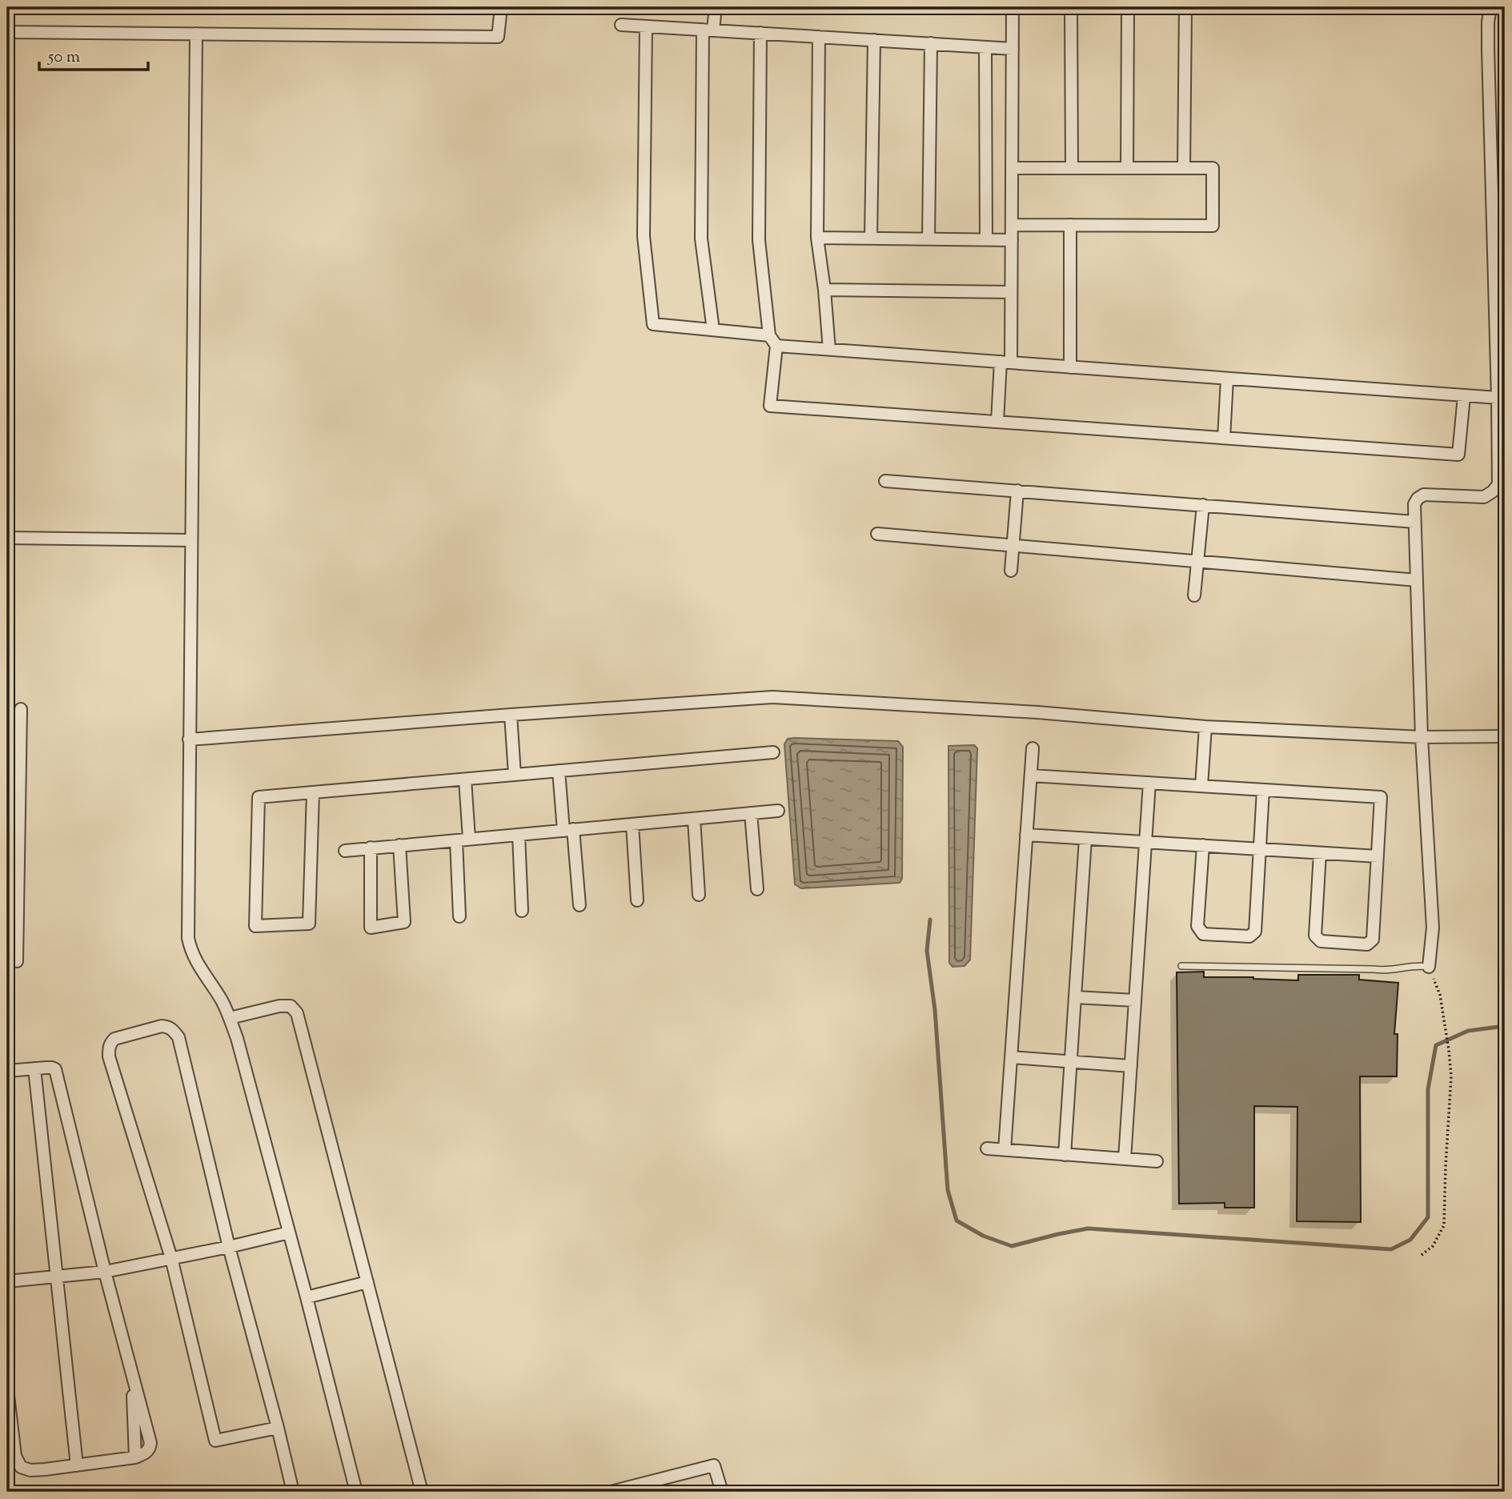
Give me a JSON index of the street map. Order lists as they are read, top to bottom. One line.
{"scale_bar":"50 m"}
